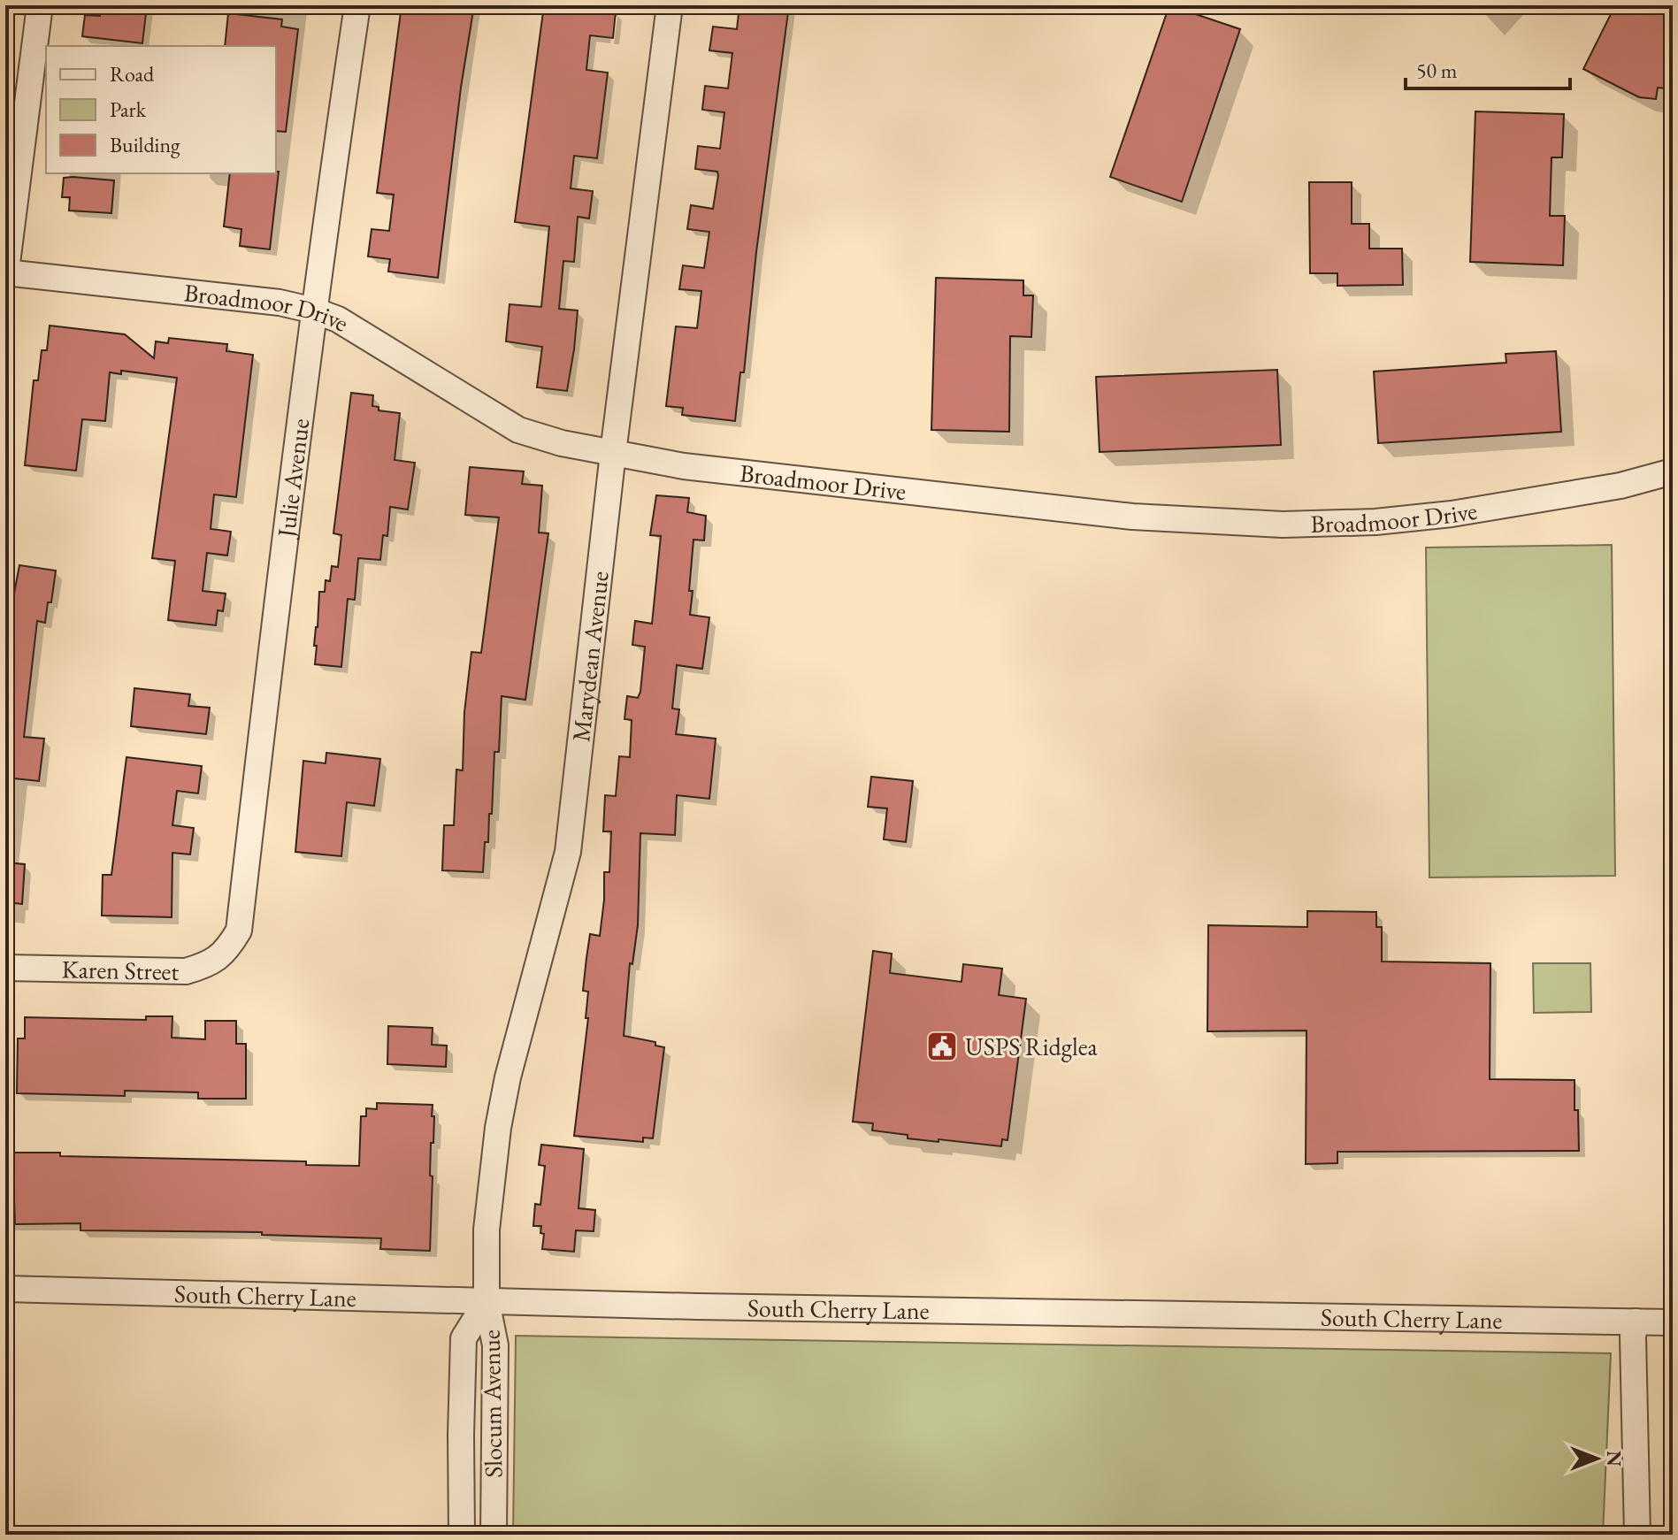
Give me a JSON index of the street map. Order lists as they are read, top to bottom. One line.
{"streets":{"street":["Broadmoor Drive","Julie Avenue","Marydean Avenue","Karen Street","South Cherry Lane","Slocum Avenue"]},"crossings":[["Broadmoor Drive","Julie Avenue"],["Broadmoor Drive","Marydean Avenue"],["Julie Avenue","Karen Street"],["Marydean Avenue","South Cherry Lane"],["Marydean Avenue","Slocum Avenue"],["South Cherry Lane","Slocum Avenue"]],"places":{"public building":["USPS Ridglea"]},"legend":["Road","Park","Building"],"scale_bar":"50 m","north":"right"}
